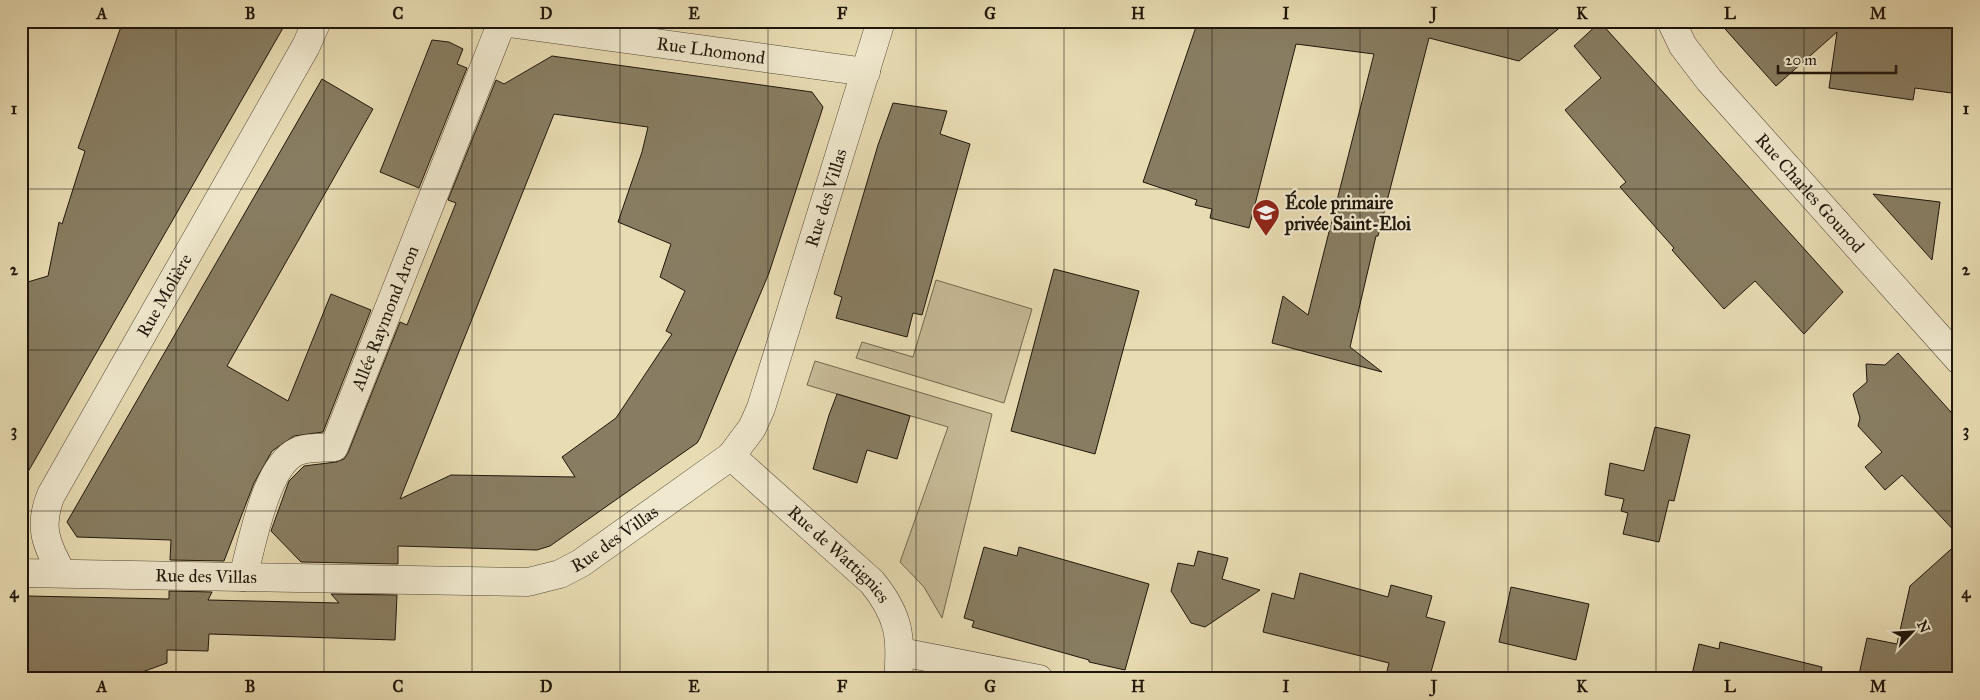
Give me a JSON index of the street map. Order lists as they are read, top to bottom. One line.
{"streets":{"street":["Rue Lhomond","Rue Charles Gounod","Rue des Villas","Rue Molière","Allée Raymond Aron","Rue de Wattignies"]},"crossings":[["Rue Lhomond","Rue des Villas"],["Rue Lhomond","Allée Raymond Aron"],["Rue des Villas","Rue Molière"],["Rue des Villas","Allée Raymond Aron"],["Rue des Villas","Rue de Wattignies"]],"places":{"school or university":["École primaire privée Saint-Eloi"]},"scale_bar":"20 m","north":"top right","grid":{"columns":["A","B","C","D","E","F","G","H","I","J","K","L","M"],"rows":["1","2","3","4"]}}
